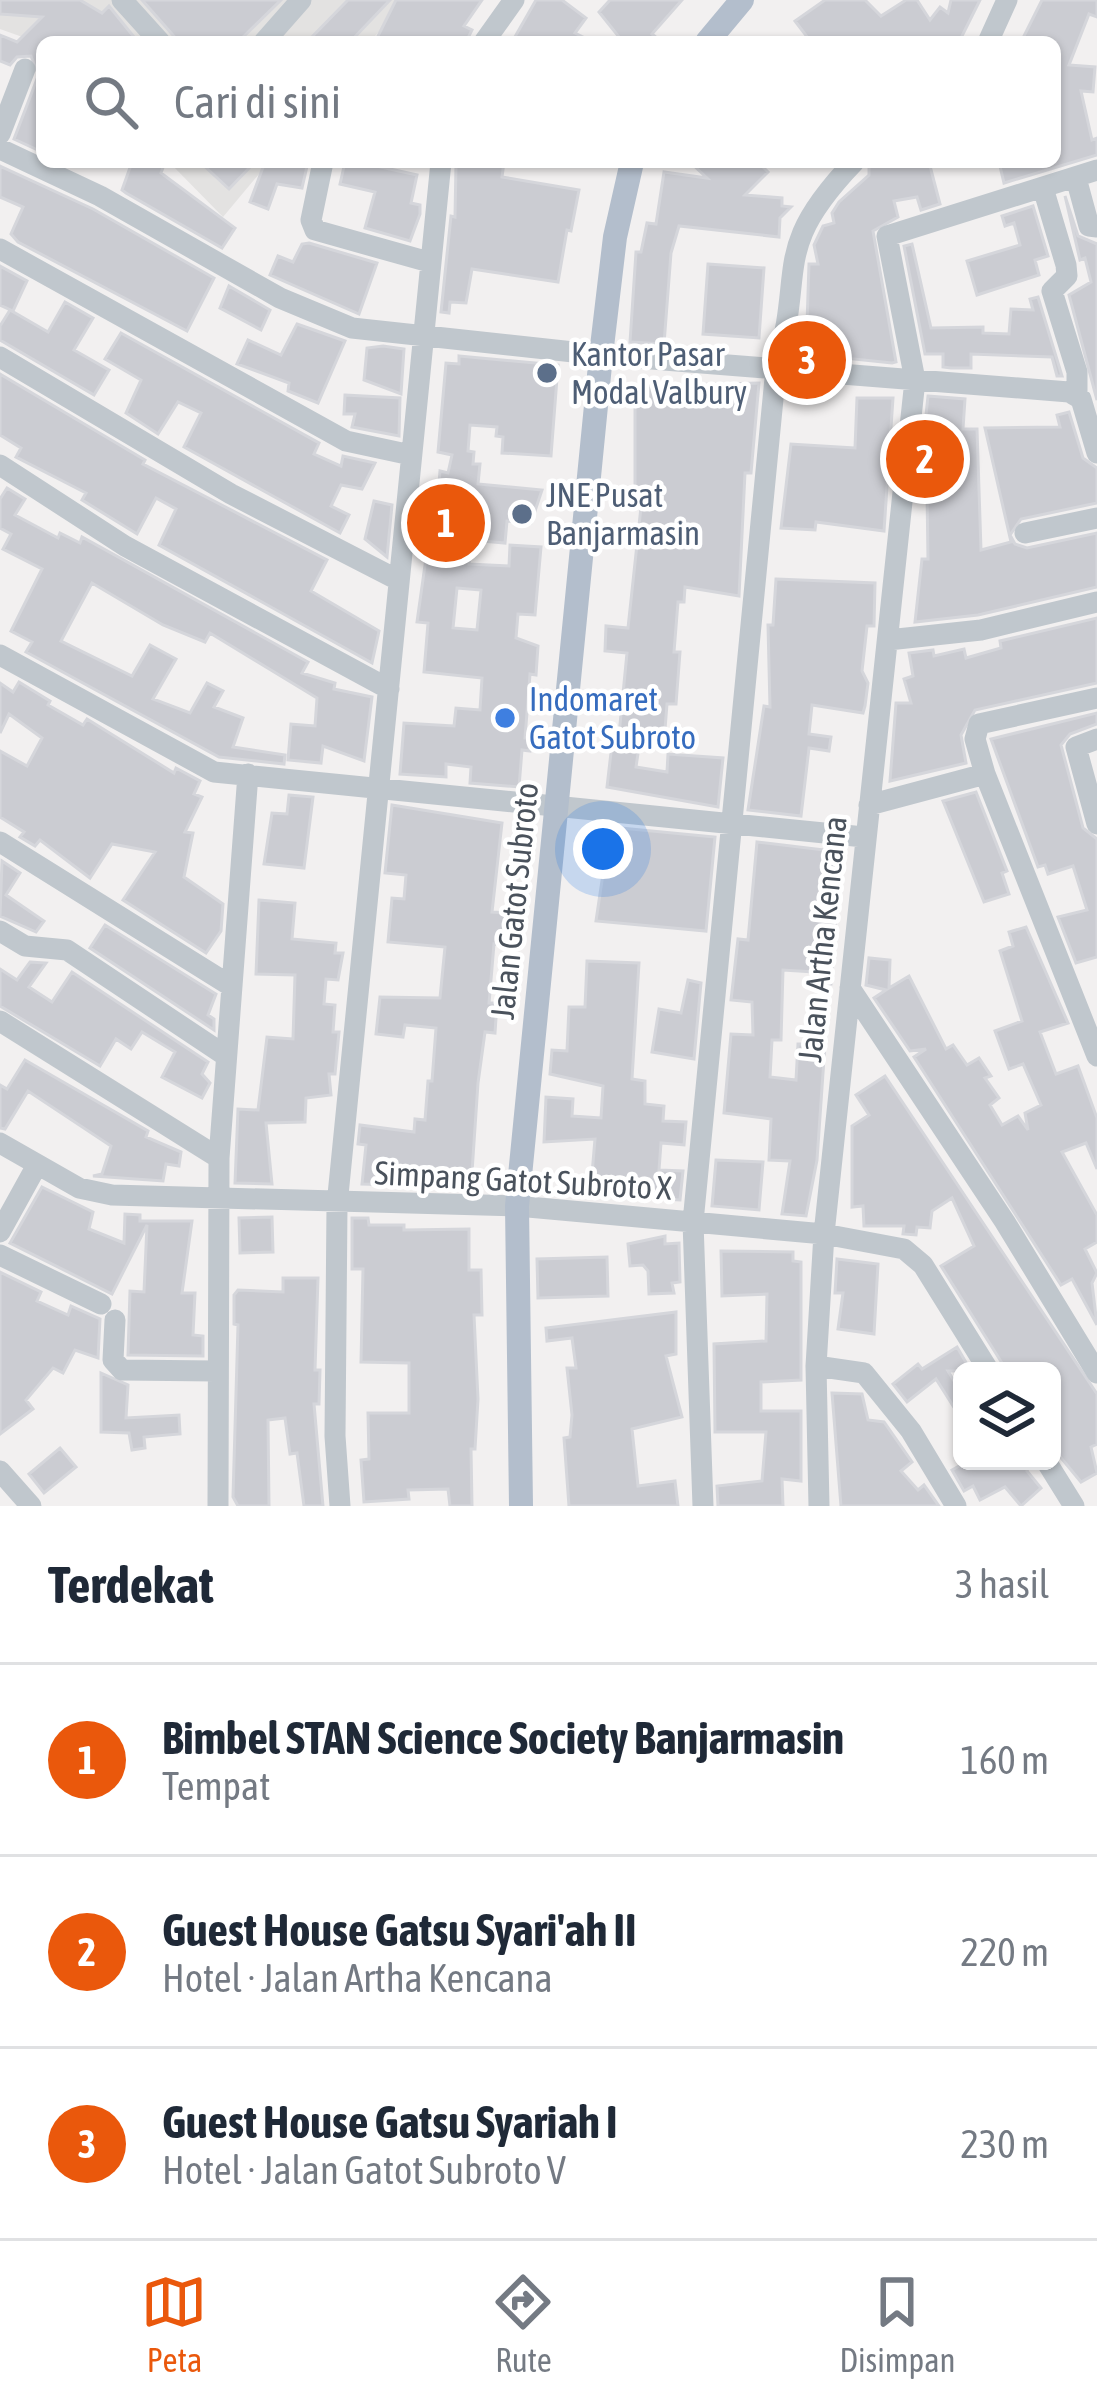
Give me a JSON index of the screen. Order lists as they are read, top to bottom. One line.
{"streets":{"main road":["Jalan Gatot Subroto"],"street":["Jalan Artha Kencana","Simpang Gatot Subroto X"]},"crossings":[["Jalan Gatot Subroto","Simpang Gatot Subroto X"],["Jalan Artha Kencana","Simpang Gatot Subroto X"]],"places":["Kantor Pasar Modal Valbury","JNE Pusat Banjarmasin","Indomaret Gatot Subroto"],"page":{"search":"Cari di sini","pins":["3","2","1"],"heading":["Terdekat","3 hasil"],"list":[{"mark":"1","name":"Bimbel STAN Science Society Banjarmasin","note":"Tempat","value":"160 m"},{"mark":"2","name":"Guest House Gatsu Syari'ah II","note":"Hotel · Jalan Artha Kencana","value":"220 m"},{"mark":"3","name":"Guest House Gatsu Syariah I","note":"Hotel · Jalan Gatot Subroto V","value":"230 m"}],"nav":["Peta","Rute","Disimpan"]}}
